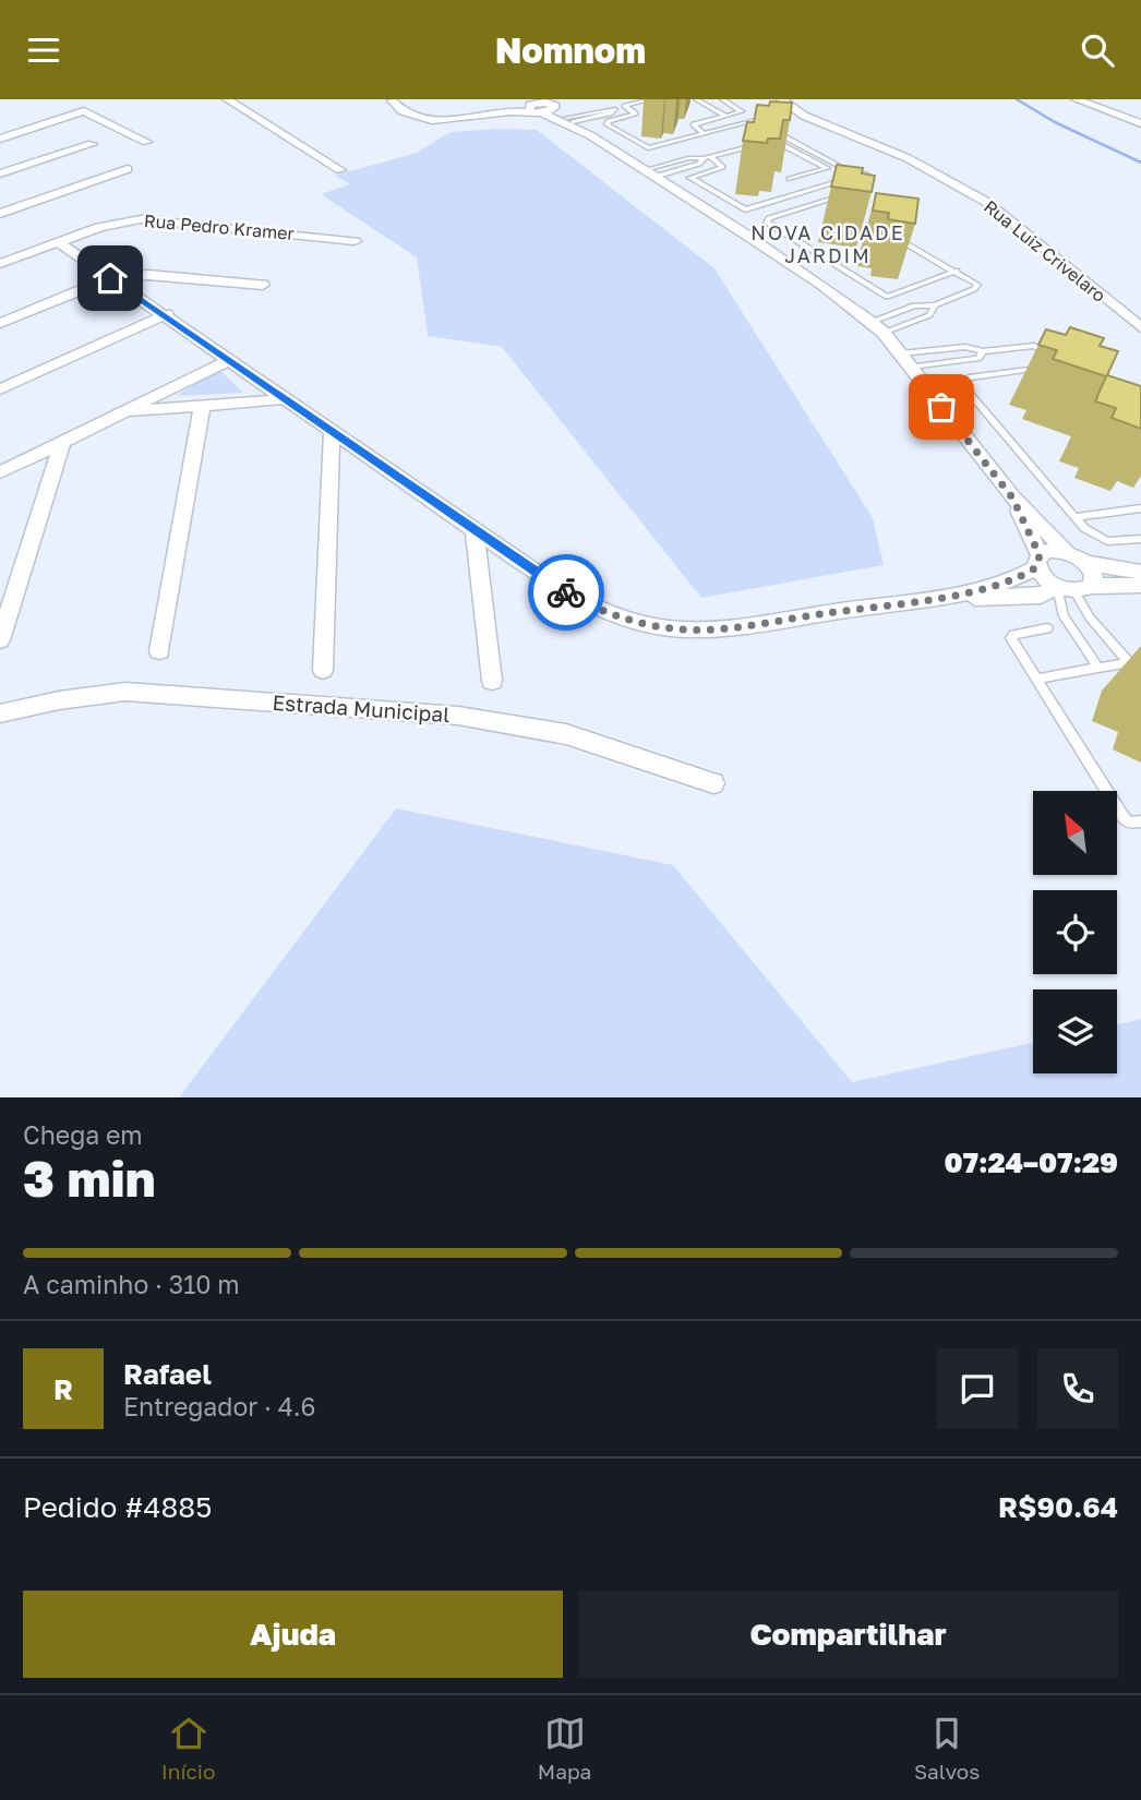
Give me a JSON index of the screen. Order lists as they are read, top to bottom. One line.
{"streets":{"street":["Rua Pedro Kramer","Rua Luiz Crivelaro","Estrada Municipal"]},"districts":["NOVA CIDADE JARDIM"],"north":"top left","page":{"header":"Nomnom","heading":["3 min","Chega em","07:24–07:29"],"panel":["Rafael","Entregador · 4.6","Pedido #4885","R$90.64"],"bar":"A caminho · 310 m","round":"R","buttons":["Ajuda","Compartilhar"],"tabs":["Início","Mapa","Salvos"]}}
